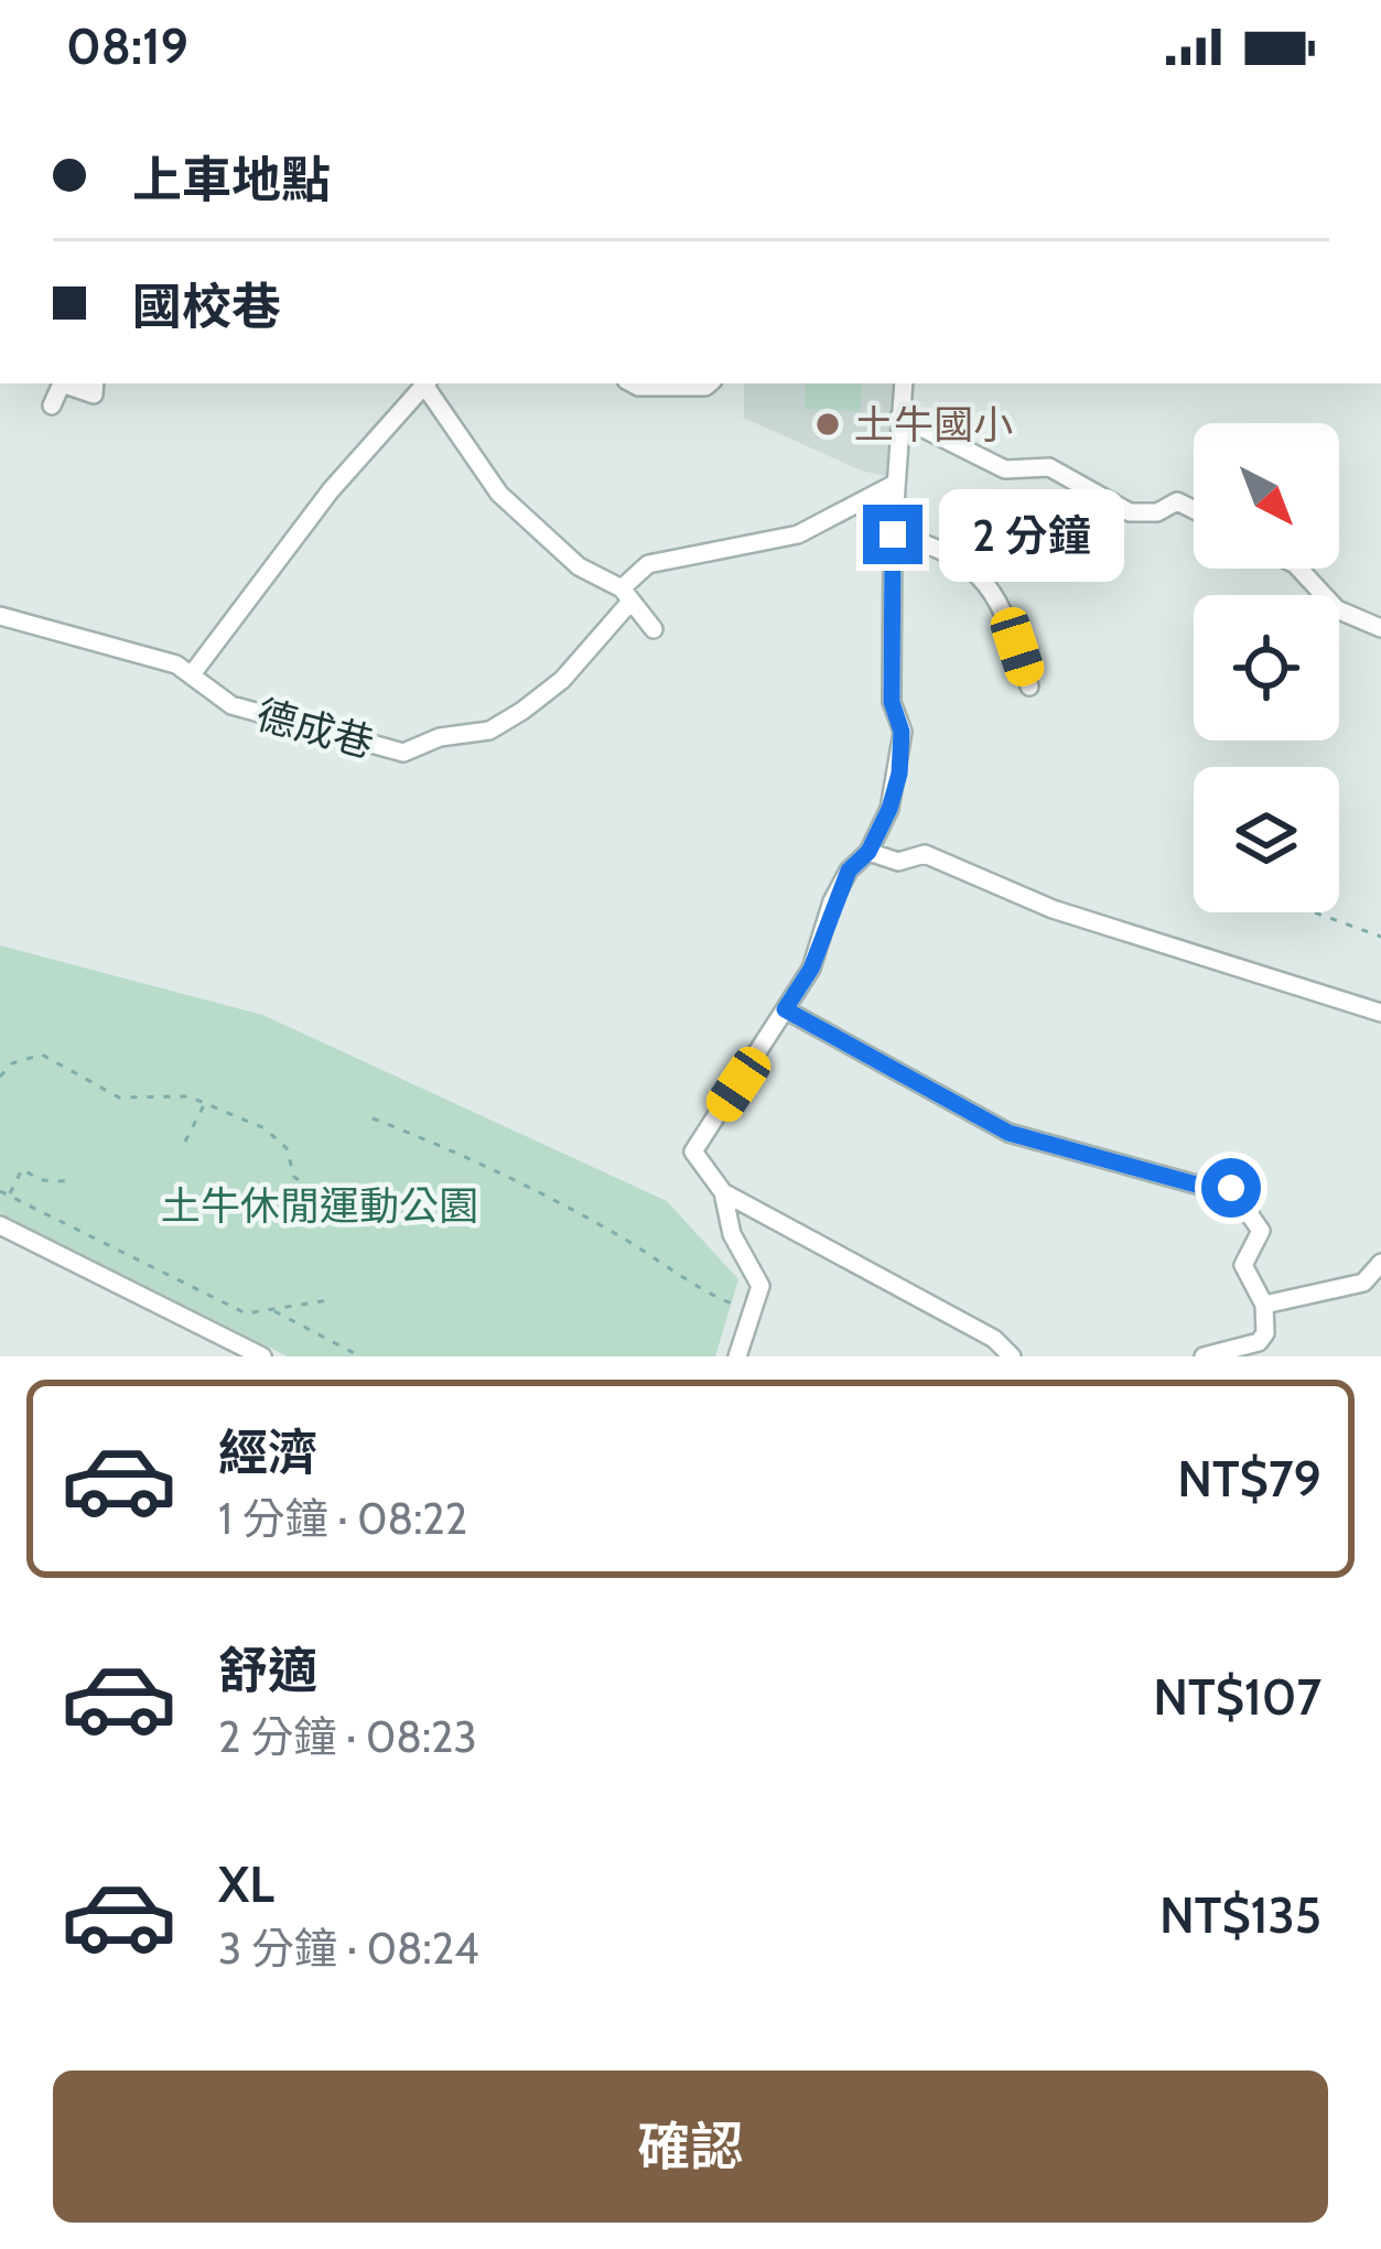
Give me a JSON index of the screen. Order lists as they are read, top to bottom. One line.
{"streets":{"street":["德成巷"]},"parks":["土牛休閒運動公園"],"places":["土牛國小"],"north":"bottom right","page":{"status":"08:19","banner":["上車地點","國校巷"],"bubble":"2 分鐘","list":[{"name":"經濟","note":"1 分鐘 · 08:22","value":"NT$79"},{"name":"舒適","note":"2 分鐘 · 08:23","value":"NT$107"},{"name":"XL","note":"3 分鐘 · 08:24","value":"NT$135"}],"buttons":"確認"}}
